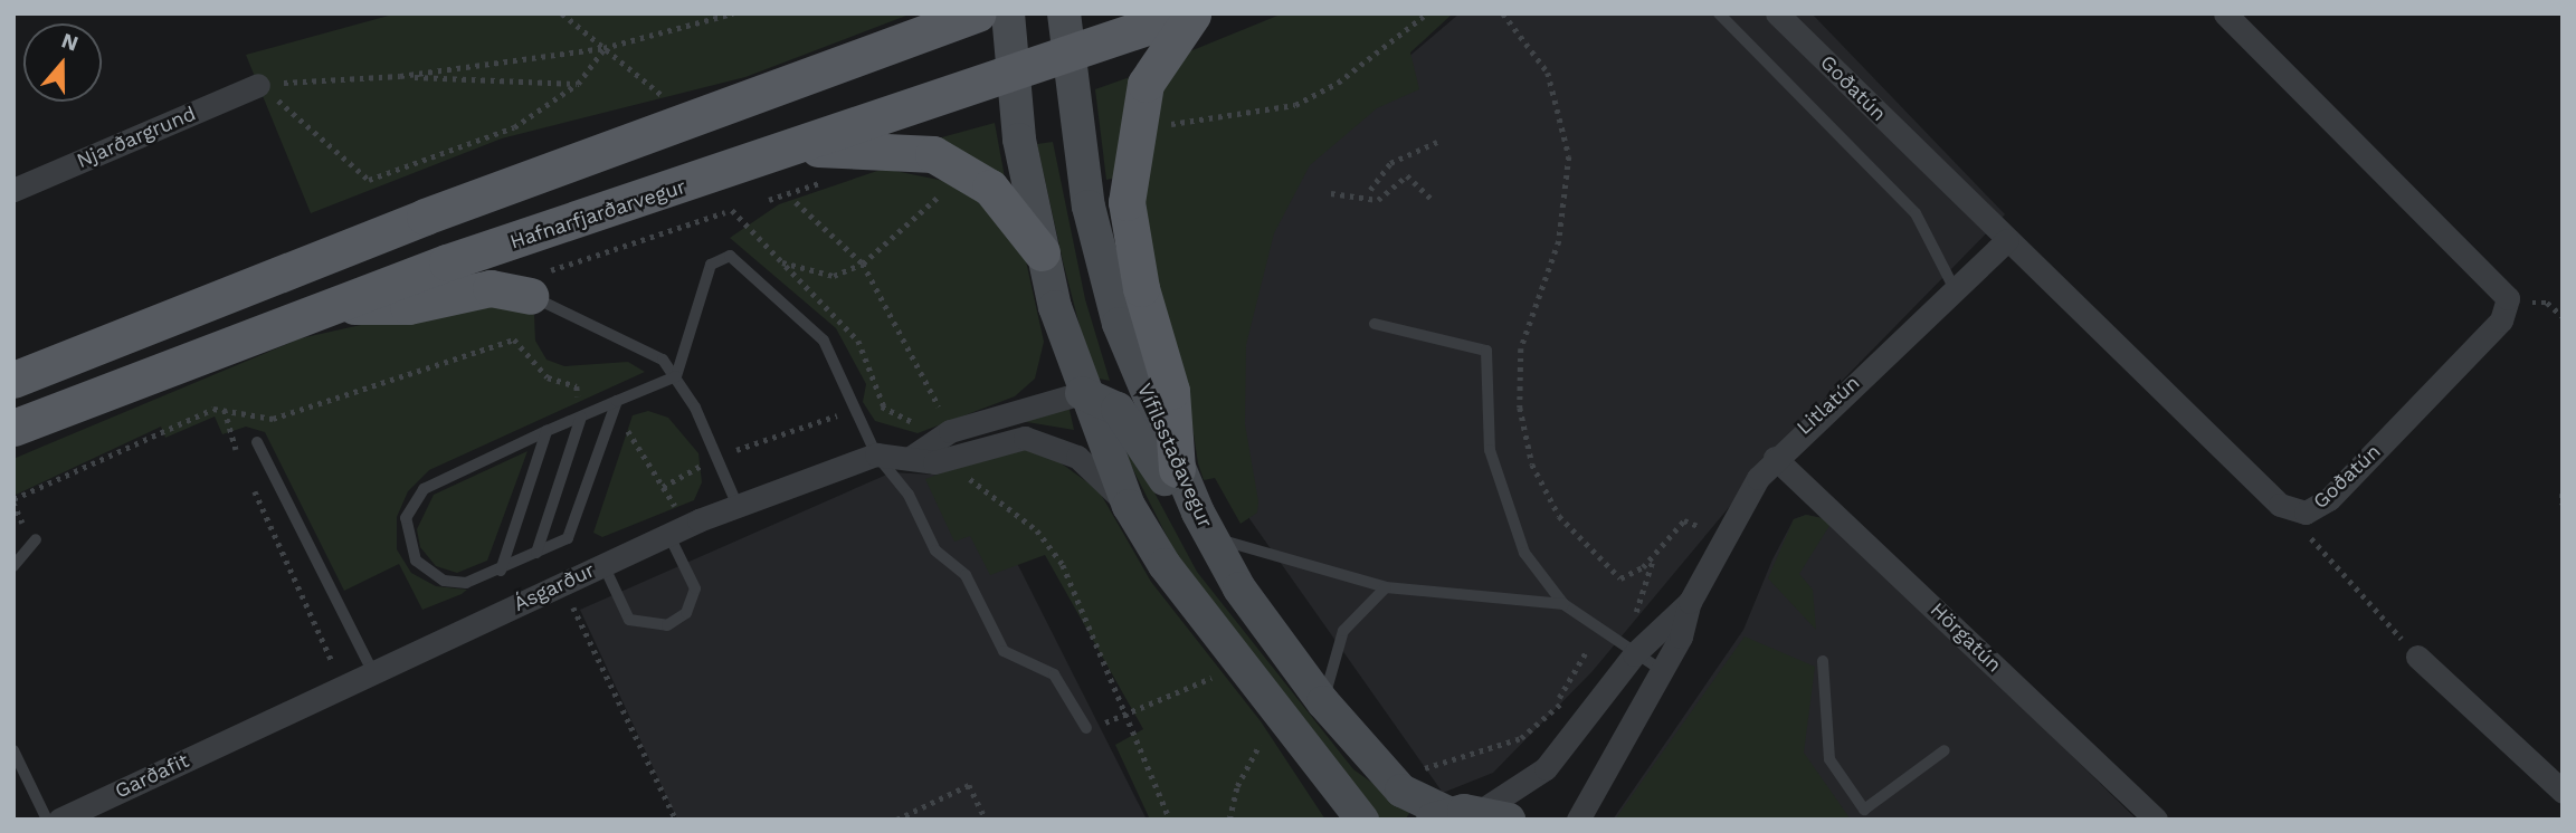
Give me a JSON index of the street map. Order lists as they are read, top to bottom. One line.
{"streets":{"main road":["Hafnarfjarðarvegur","Vífilsstaðavegur"],"street":["Goðatún","Njarðargrund","Litlatún","Ásgarður","Hörgatún","Garðafit"]},"crossings":[["Goðatún","Litlatún"],["Hafnarfjarðarvegur","Vífilsstaðavegur"],["Litlatún","Vífilsstaðavegur"],["Litlatún","Hörgatún"],["Ásgarður","Garðafit"]],"north":"top"}
